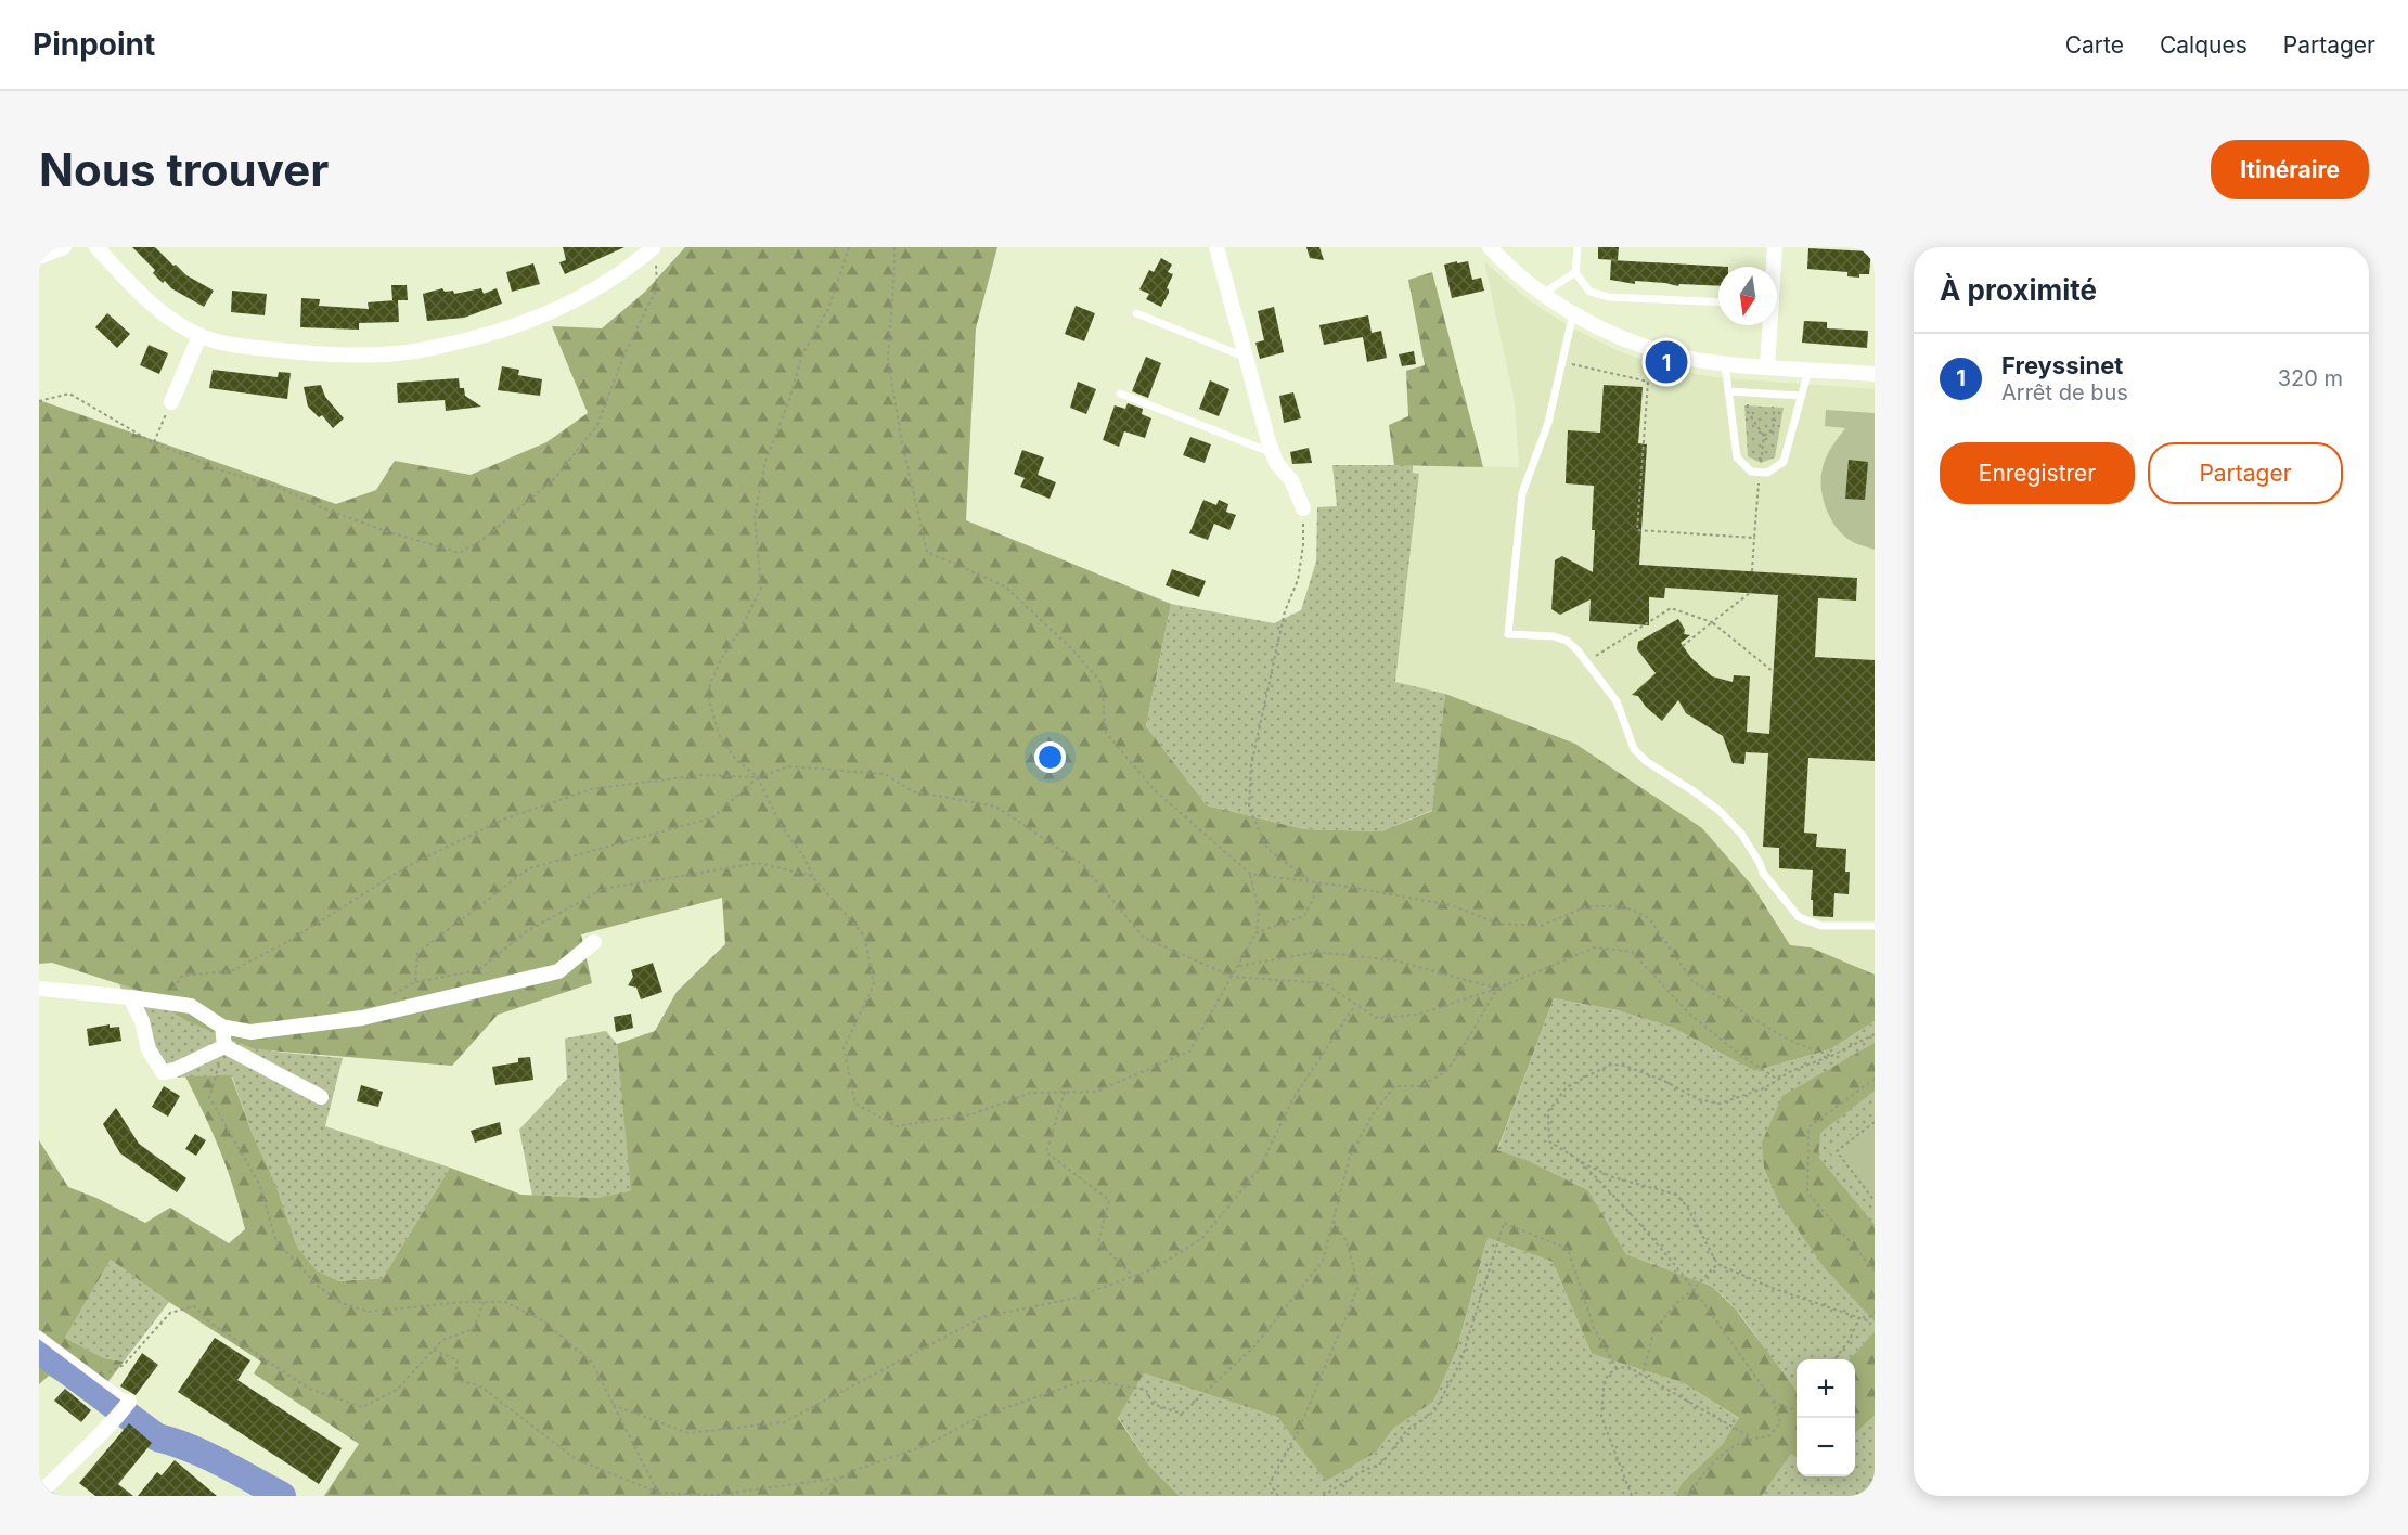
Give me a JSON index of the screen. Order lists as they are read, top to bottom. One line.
{"north":"bottom","page":{"header":"Pinpoint","nav":["Carte","Calques","Partager"],"buttons":["Itinéraire",["Enregistrer","Partager"]],"title":"Nous trouver","heading":"À proximité","list":[{"mark":"1","name":"Freyssinet","note":"Arrêt de bus","value":"320 m"}],"pins":"1","map_buttons":["+","−"]}}
